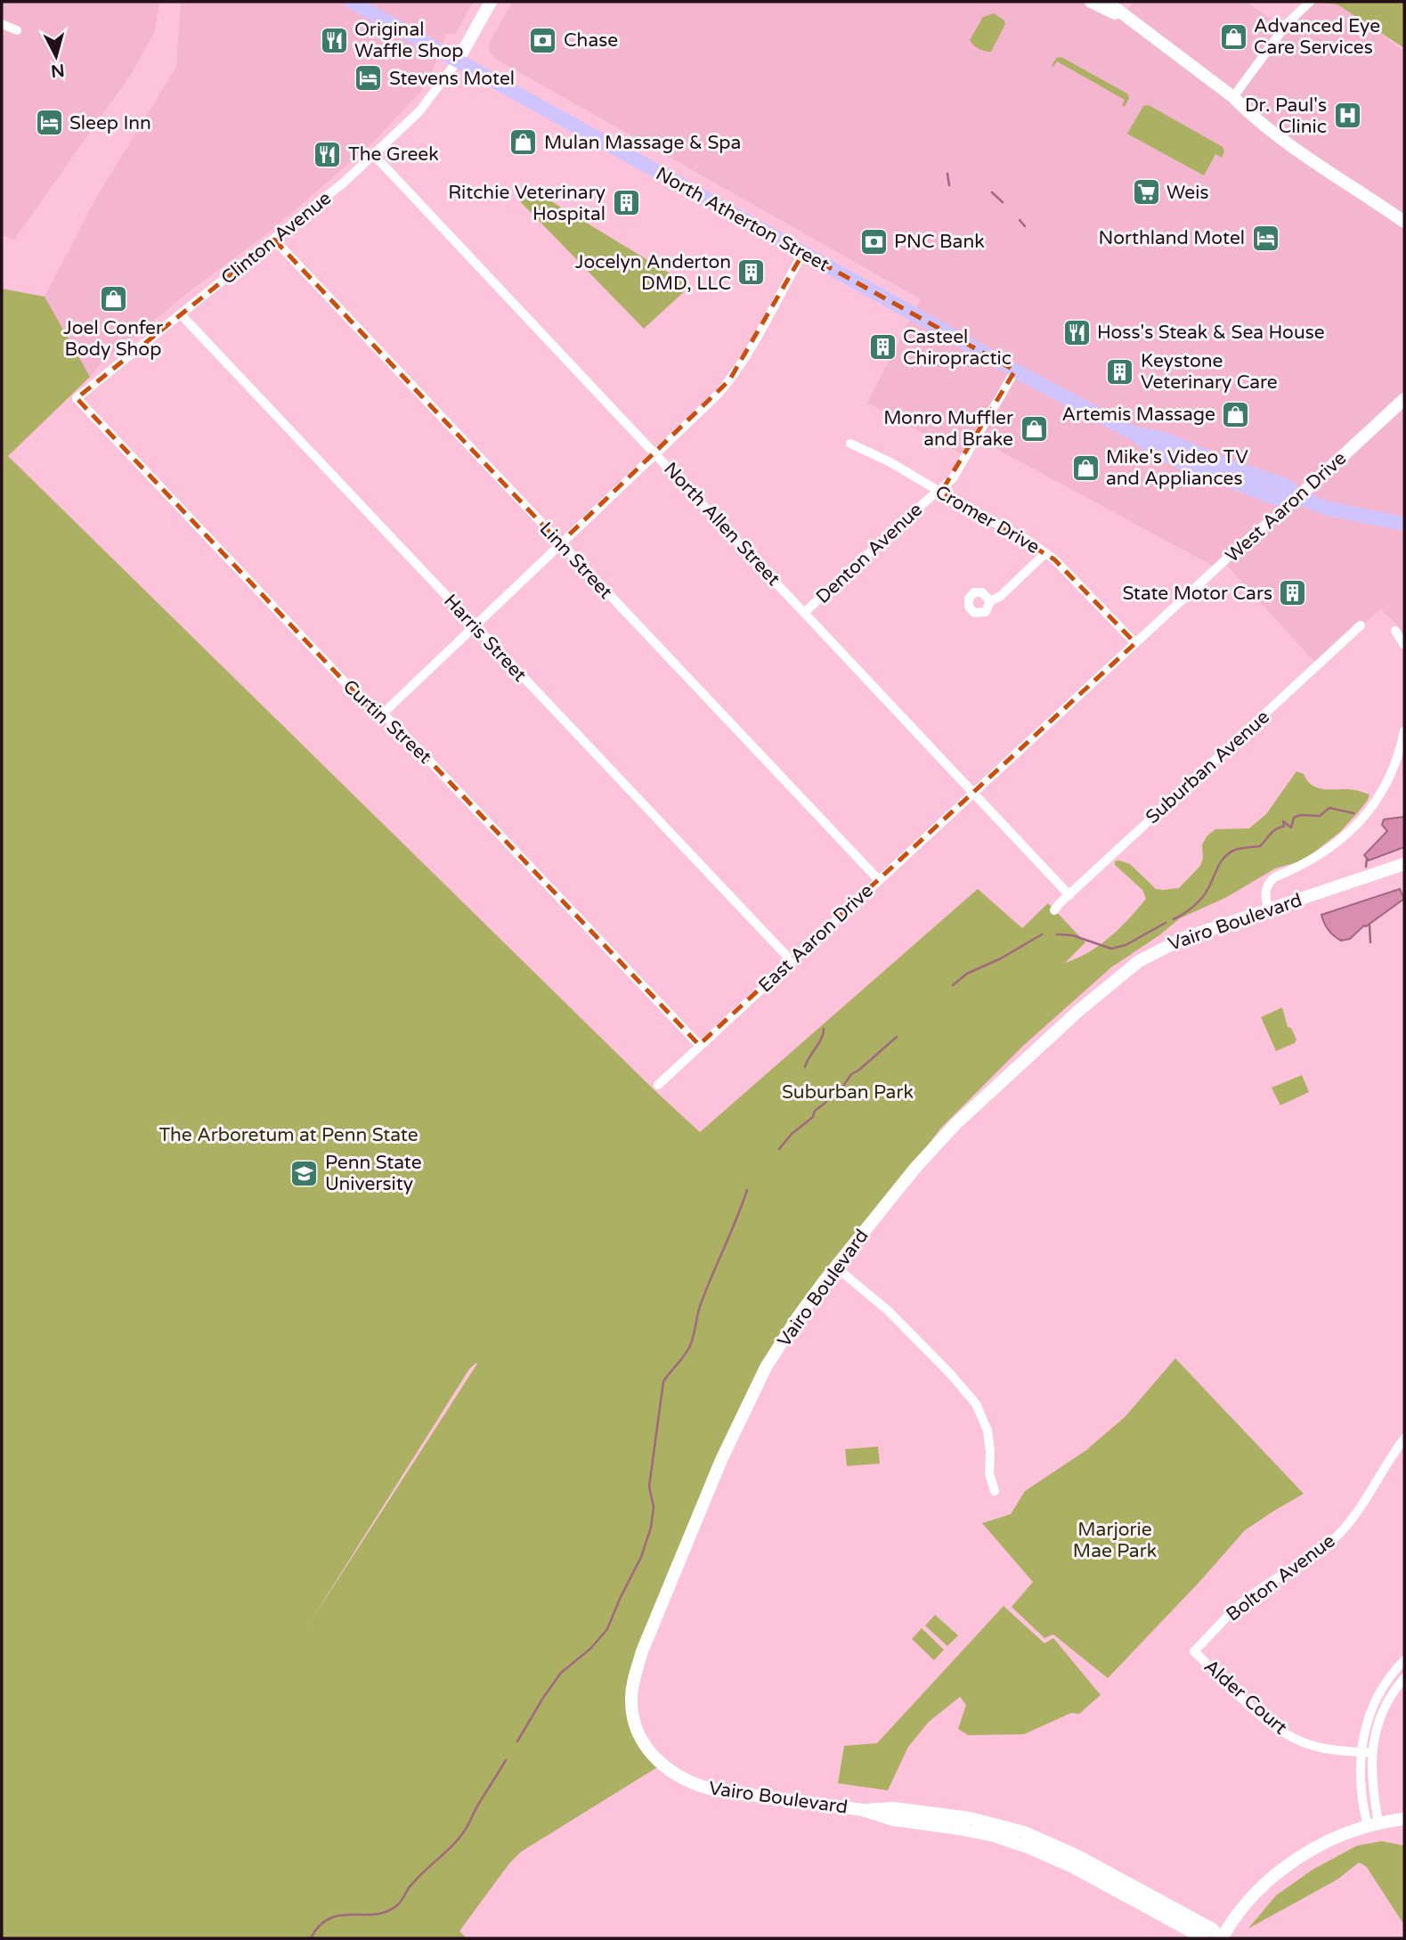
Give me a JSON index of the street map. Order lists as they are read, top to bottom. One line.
{"streets":{"main road":["North Atherton Street"],"street":["Clinton Avenue","West Aaron Drive","Cromer Drive","North Allen Street","Denton Avenue","Linn Street","Harris Street","Curtin Street","Suburban Avenue","Vairo Boulevard","East Aaron Drive","Bolton Avenue","Alder Court"]},"crossings":[["North Atherton Street","Clinton Avenue"],["North Atherton Street","West Aaron Drive"],["North Atherton Street","Denton Avenue"],["Clinton Avenue","North Allen Street"],["Clinton Avenue","Linn Street"],["Clinton Avenue","Harris Street"],["Clinton Avenue","Curtin Street"],["West Aaron Drive","Cromer Drive"],["West Aaron Drive","North Allen Street"],["West Aaron Drive","East Aaron Drive"],["Cromer Drive","Denton Avenue"],["North Allen Street","Denton Avenue"],["North Allen Street","Suburban Avenue"],["North Allen Street","East Aaron Drive"],["Linn Street","East Aaron Drive"],["Harris Street","East Aaron Drive"],["Curtin Street","East Aaron Drive"],["Bolton Avenue","Alder Court"]],"parks":["Suburban Park","The Arboretum at Penn State","Marjorie Mae Park"],"places":{"shop":["Advanced Eye Care Services","Mulan Massage & Spa","Joel Confer Body Shop","Artemis Massage","Monro Muffler and Brake","Mike's Video TV and Appliances"],"restaurant":["Original Waffle Shop","The Greek","Hoss's Steak & Sea House"],"bank":["Chase","PNC Bank"],"hotel":["Stevens Motel","Sleep Inn","Northland Motel"],"hospital":["Dr. Paul's Clinic"],"supermarket":["Weis"],"building":["Ritchie Veterinary Hospital","Jocelyn Anderton DMD, LLC","Casteel Chiropractic","Keystone Veterinary Care","State Motor Cars"],"school or university":["Penn State University"]},"north":"bottom"}
